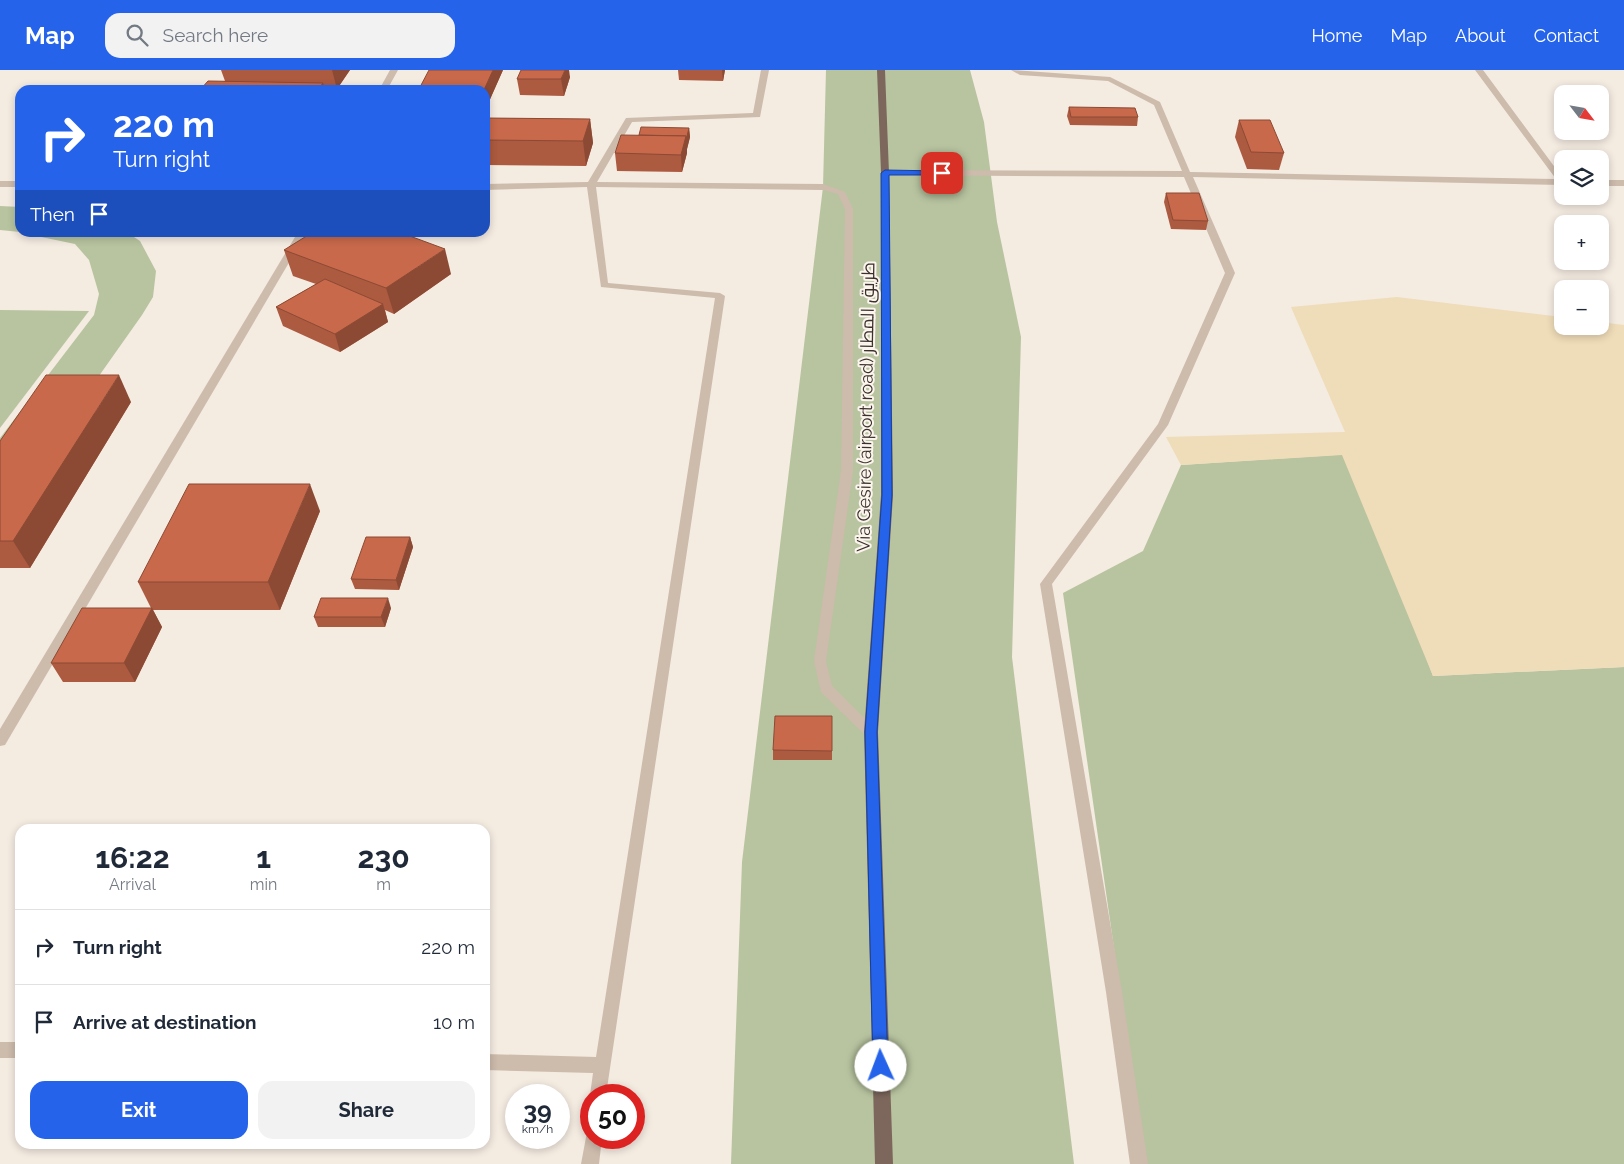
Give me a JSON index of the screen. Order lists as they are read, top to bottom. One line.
{"streets":{"main road":["Via Gesire (airport road) طريق المطار"]},"north":"bottom right","page":{"header":"Map","search":"Search here","nav":["Home","Map","About","Contact"],"map_buttons":["+","−"],"turn":["220 m","Turn right"],"then":"Then","eta":["16:22","Arrival","1","min","230","m"],"list":[{"name":"Turn right","value":"220 m"},{"name":"Arrive at destination","value":"10 m"}],"buttons":["Exit","Share"],"speed":"39 km/h","limit":"50"}}
